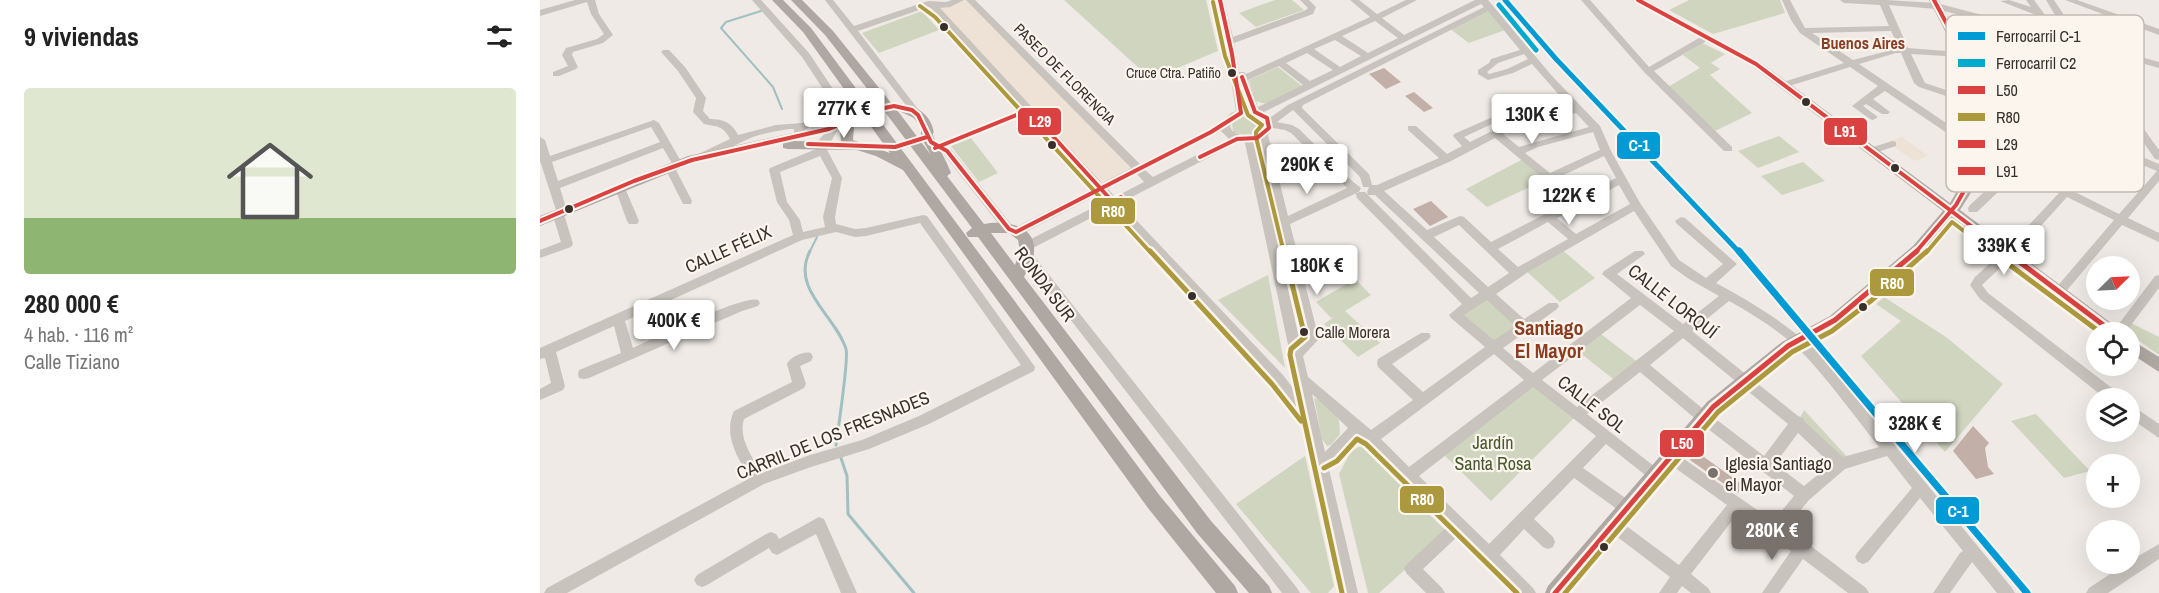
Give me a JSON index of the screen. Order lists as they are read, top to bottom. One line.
{"streets":{"main road":["RONDA SUR"],"street":["PASEO DE FLORENCIA","CALLE FÉLIX","CALLE LORQUÍ","CALLE SOL","CARRIL DE LOS FRESNADES"]},"crossings":[["CALLE FÉLIX","CARRIL DE LOS FRESNADES"]],"districts":["Buenos Aires","Santiago El Mayor"],"parks":["Jardín Santa Rosa"],"places":["Cruce Ctra. Patiño","Calle Morera","Iglesia Santiago el Mayor"],"lines":["rail line C-1","transit line L50","transit line L29","transit line L91","transit line R80","rail line C2"],"legend":["Ferrocarril C-1","Ferrocarril C2","L50","R80","L29","L91"],"north":"top right","page":{"heading":"9 viviendas","list":[{"name":"280 000 €","note":"4 hab. · 116 m² · Calle Tiziano"}],"price":["277K €","130K €","290K €","122K €","339K €","180K €","400K €","328K €","280K €"],"map_buttons":["+","−"]}}
